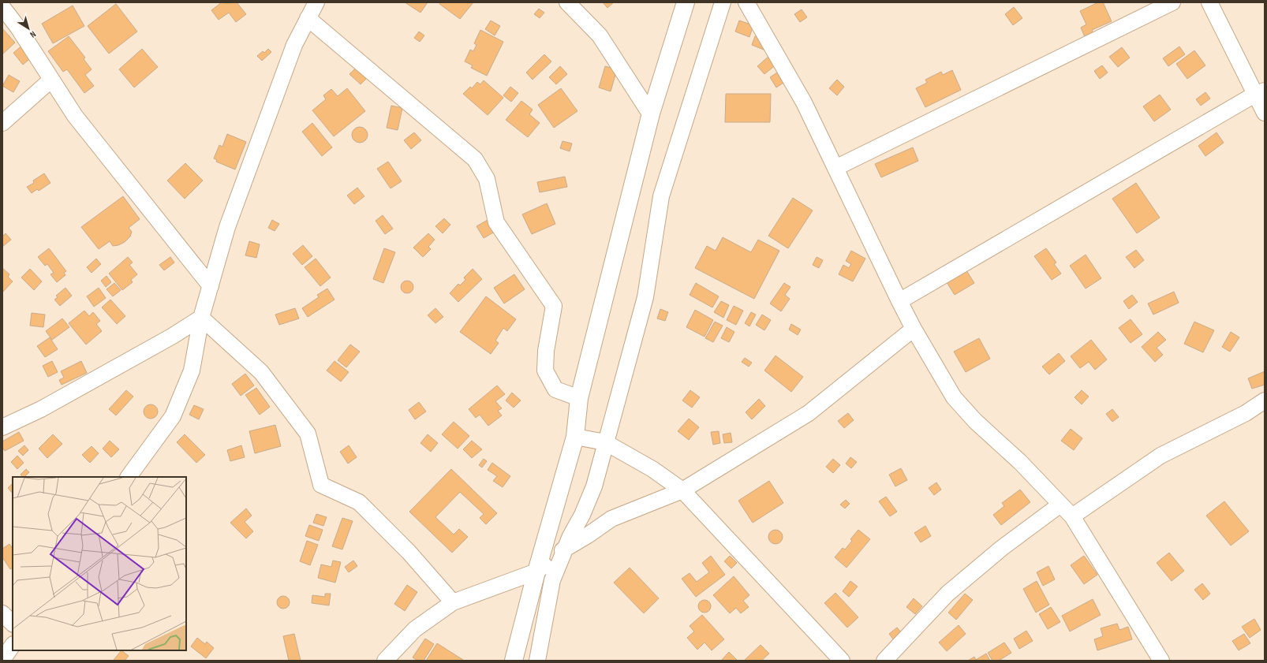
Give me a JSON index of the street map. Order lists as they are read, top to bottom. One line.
{"north":"bottom right"}
